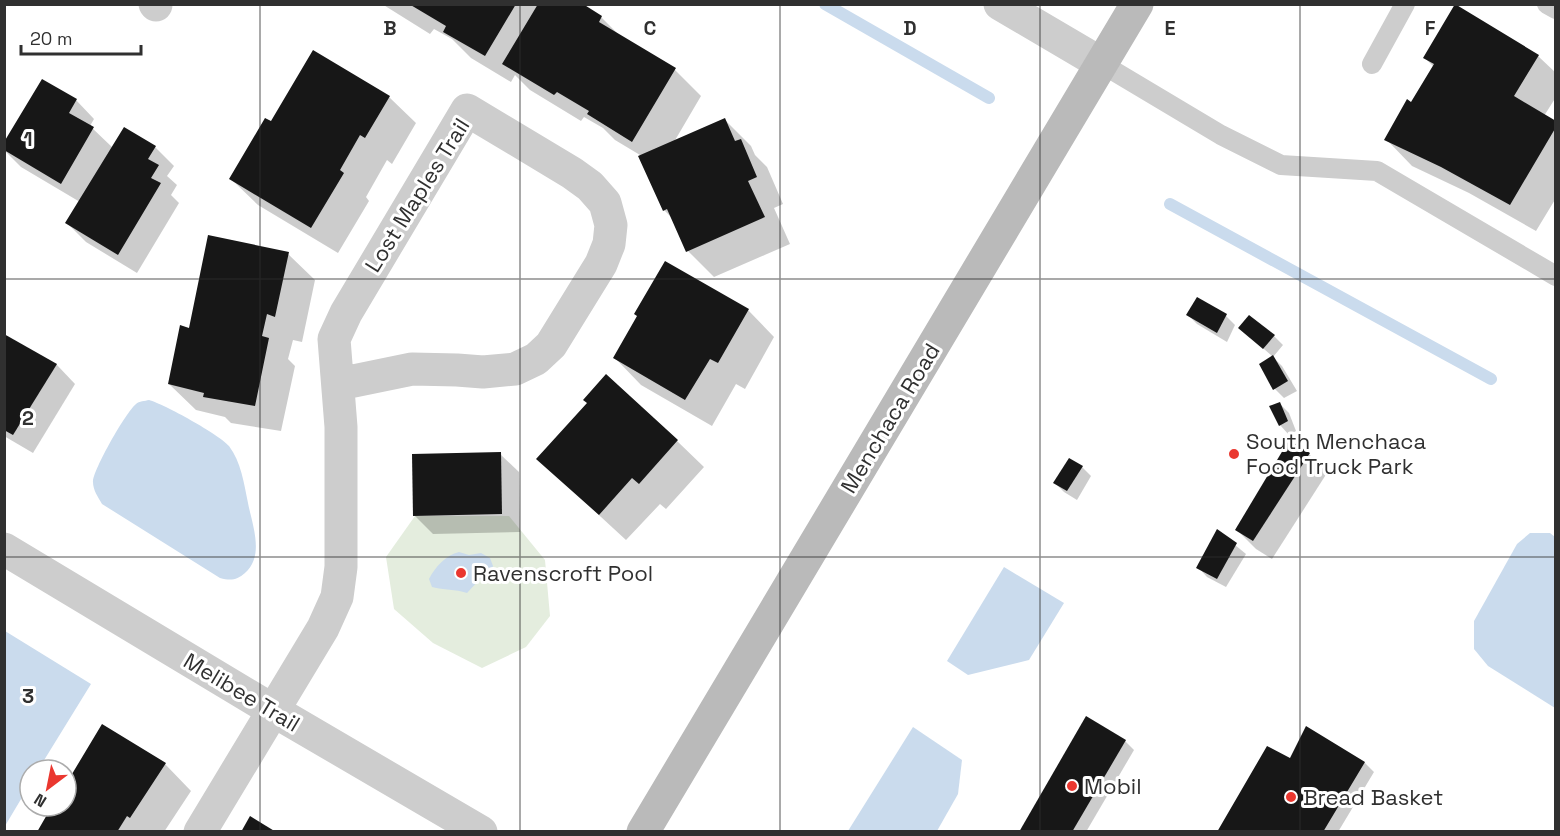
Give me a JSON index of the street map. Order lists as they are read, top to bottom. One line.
{"streets":{"main road":["Menchaca Road"],"street":["Lost Maples Trail","Melibee Trail"]},"crossings":[["Lost Maples Trail","Melibee Trail"]],"places":["South Menchaca Food Truck Park","Ravenscroft Pool","Mobil","Bread Basket"],"scale_bar":"20 m","north":"bottom left","grid":{"columns":["B","C","D","E","F"],"rows":["1","2","3"]}}
